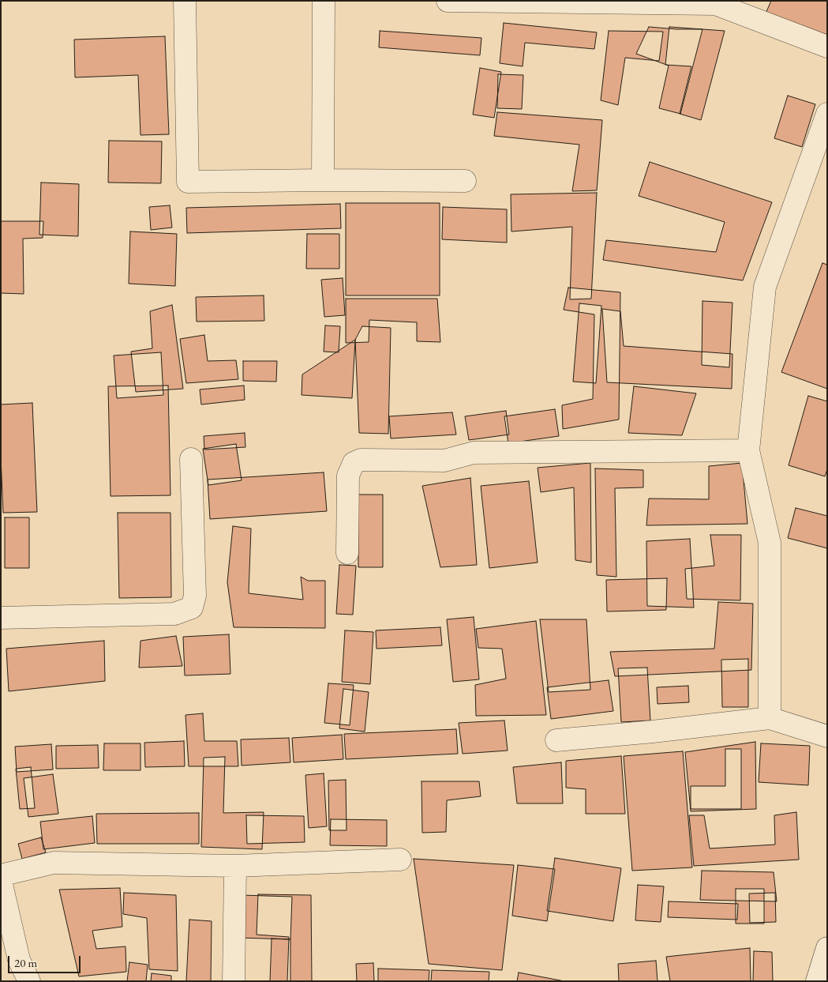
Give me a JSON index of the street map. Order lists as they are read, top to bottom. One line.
{"scale_bar":"20 m"}
